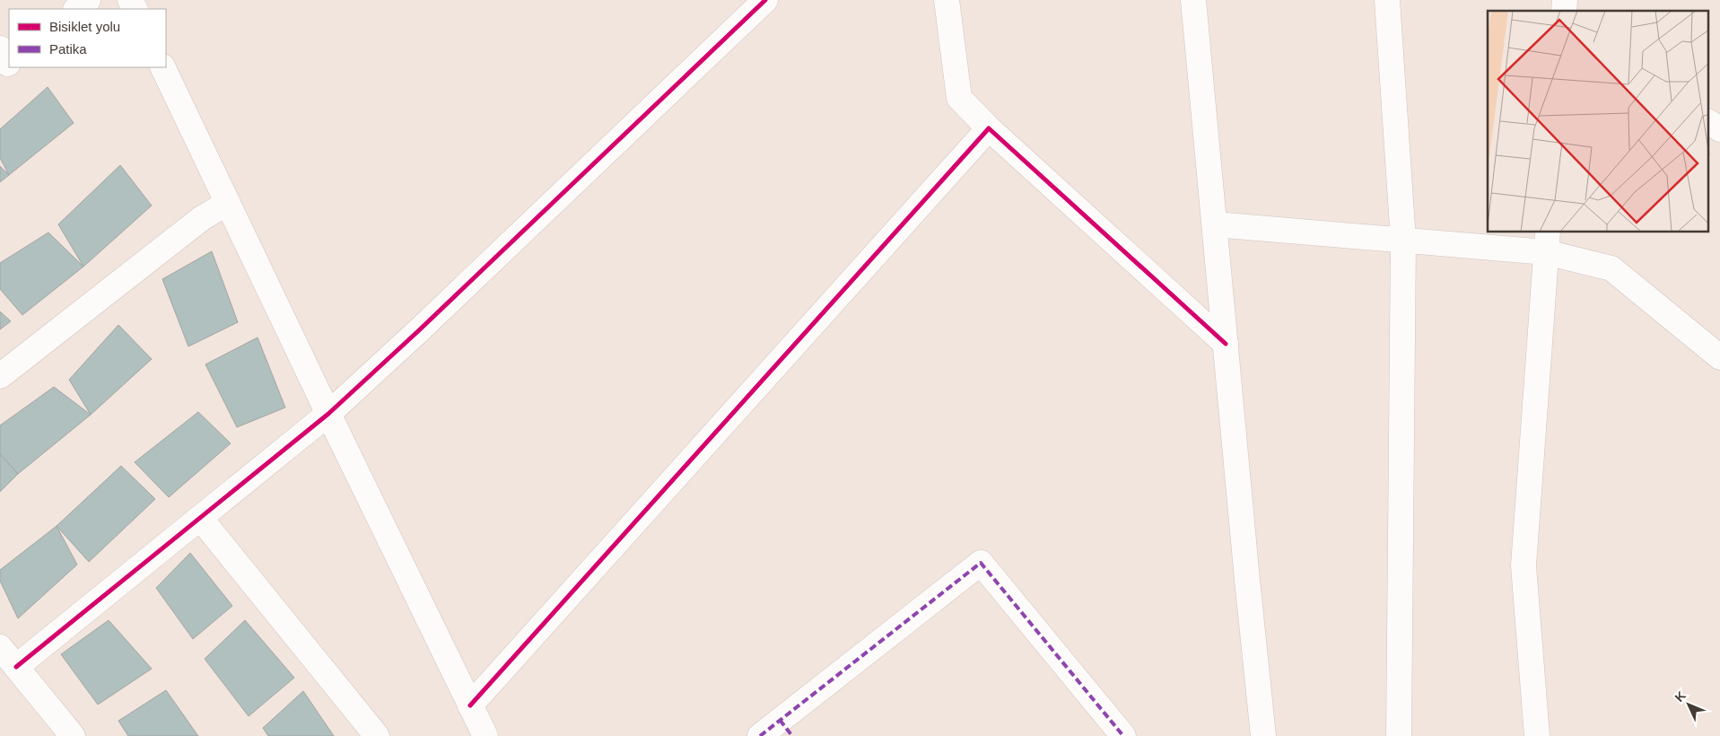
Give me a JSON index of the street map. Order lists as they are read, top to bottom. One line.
{"legend":["Bisiklet yolu","Patika"],"north":"top left"}
